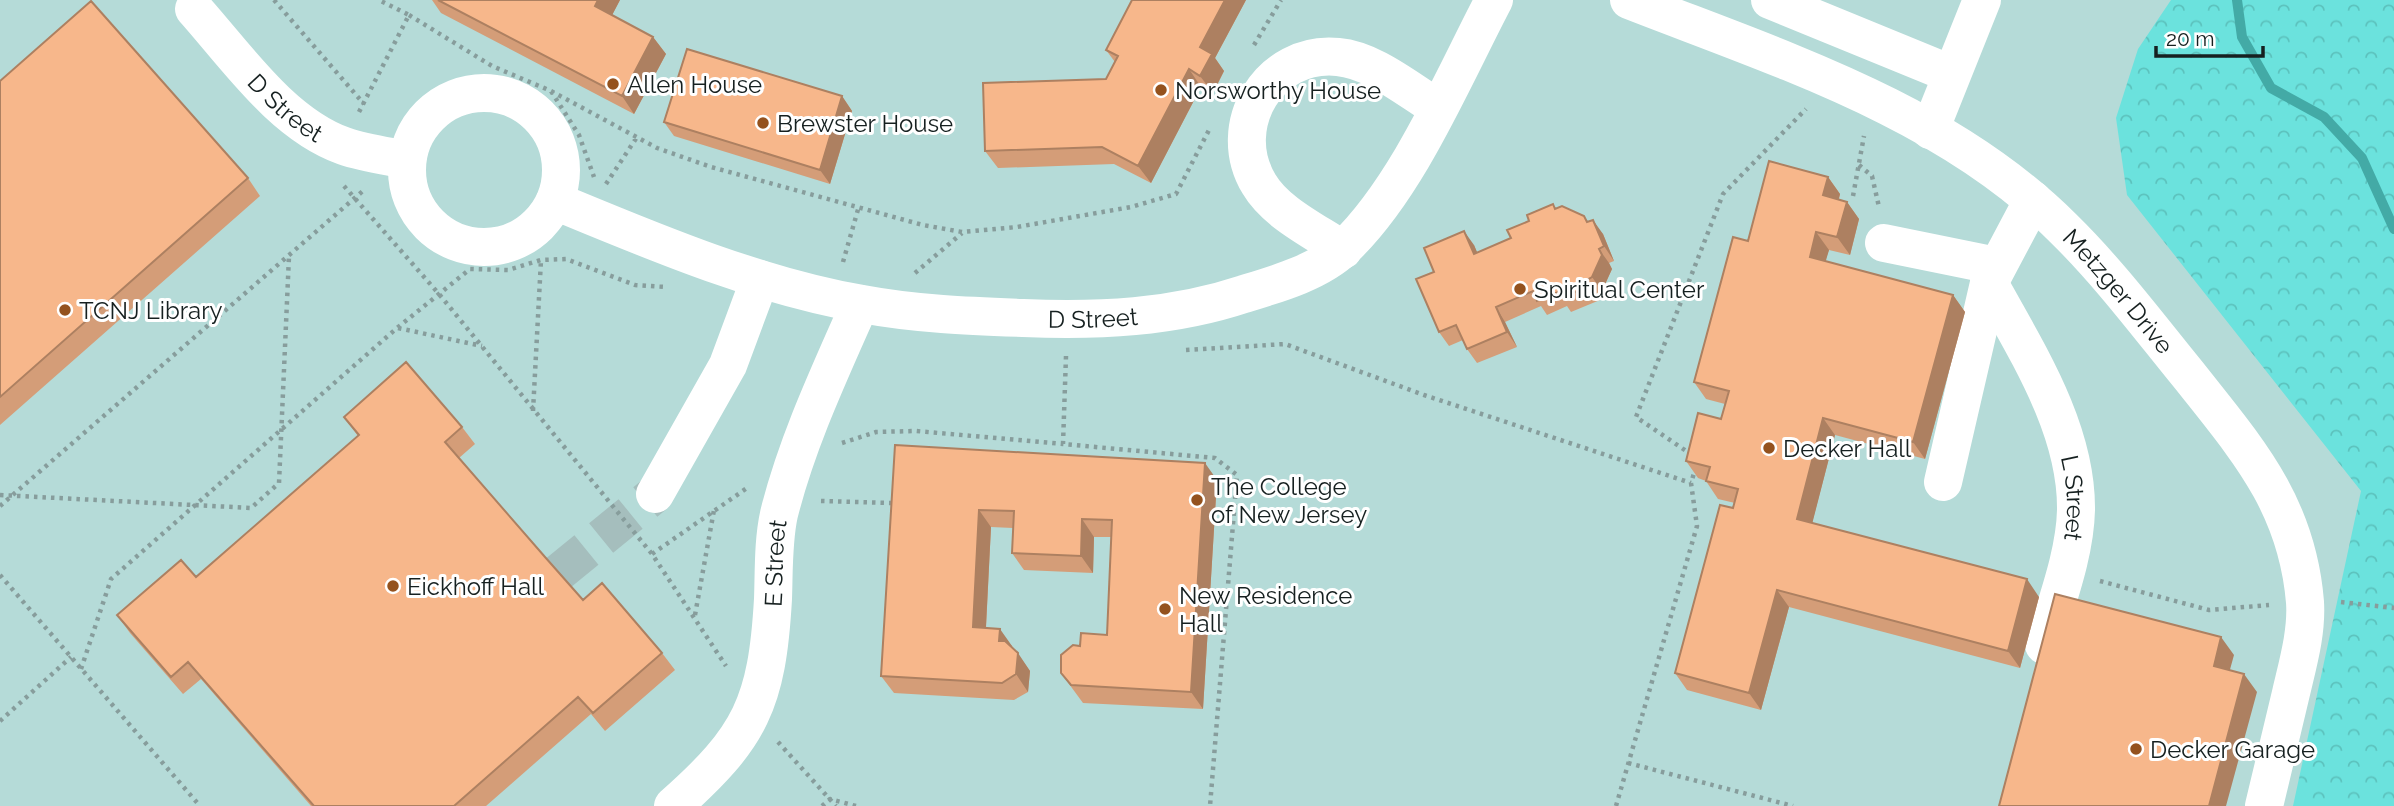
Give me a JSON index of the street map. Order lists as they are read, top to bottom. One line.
{"streets":{"street":["D Street","Metzger Drive","L Street","E Street"]},"crossings":[["D Street","E Street"]],"places":["Allen House","Norsworthy House","Brewster House","Spiritual Center","TCNJ Library","Decker Hall","The College of New Jersey","Eickhoff Hall","New Residence Hall","Decker Garage"],"scale_bar":"20 m"}
